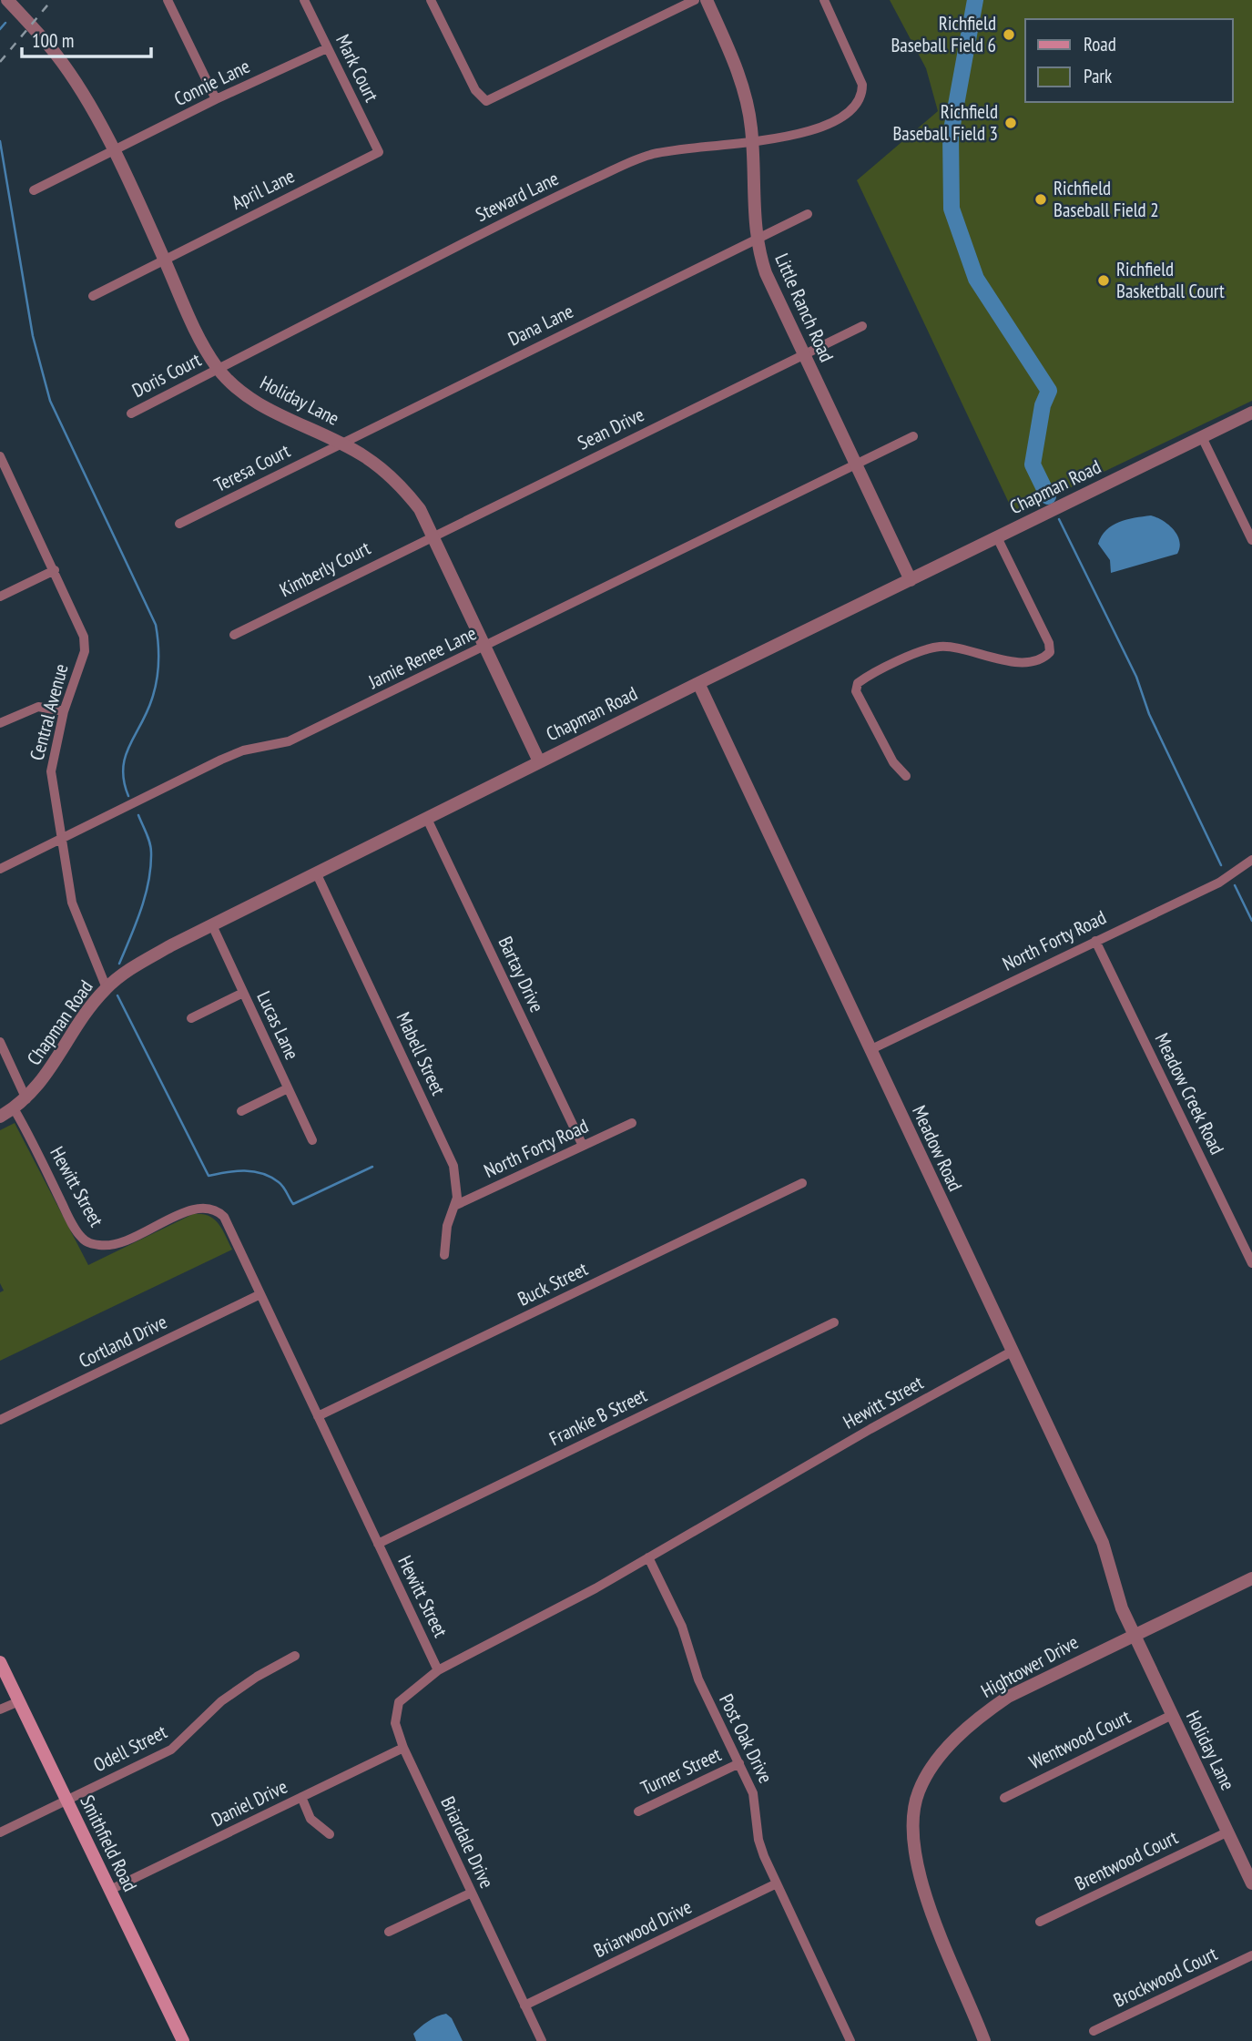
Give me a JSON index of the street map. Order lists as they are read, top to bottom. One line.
{"streets":{"main road":["Smithfield Road"],"street":["Mark Court","Connie Lane","April Lane","Steward Lane","Little Ranch Road","Dana Lane","Doris Court","Holiday Lane","Sean Drive","Teresa Court","Chapman Road","Kimberly Court","Jamie Renee Lane","Central Avenue","North Forty Road","Bartay Drive","Lucas Lane","Mabell Street","Meadow Creek Road","Meadow Road","Hewitt Street","Buck Street","Cortland Drive","Frankie B Street","Hightower Drive","Post Oak Drive","Wentwood Court","Odell Street","Turner Street","Daniel Drive","Briardale Drive","Brentwood Court","Briarwood Drive","Brockwood Court"]},"crossings":[["Mark Court","Connie Lane"],["Mark Court","April Lane"],["Connie Lane","Holiday Lane"],["April Lane","Holiday Lane"],["Steward Lane","Little Ranch Road"],["Steward Lane","Doris Court"],["Steward Lane","Holiday Lane"],["Little Ranch Road","Dana Lane"],["Little Ranch Road","Sean Drive"],["Little Ranch Road","Chapman Road"],["Little Ranch Road","Jamie Renee Lane"],["Dana Lane","Holiday Lane"],["Dana Lane","Teresa Court"],["Doris Court","Holiday Lane"],["Holiday Lane","Sean Drive"],["Holiday Lane","Teresa Court"],["Holiday Lane","Chapman Road"],["Holiday Lane","Kimberly Court"],["Holiday Lane","Jamie Renee Lane"],["Holiday Lane","Meadow Road"],["Holiday Lane","Hightower Drive"],["Holiday Lane","Wentwood Court"],["Holiday Lane","Brentwood Court"],["Sean Drive","Kimberly Court"],["Chapman Road","Central Avenue"],["Chapman Road","Bartay Drive"],["Chapman Road","Lucas Lane"],["Chapman Road","Mabell Street"],["Chapman Road","Meadow Road"],["Chapman Road","Hewitt Street"],["Jamie Renee Lane","Central Avenue"],["North Forty Road","Bartay Drive"],["North Forty Road","Mabell Street"],["North Forty Road","Meadow Creek Road"],["North Forty Road","Meadow Road"],["Meadow Road","Hewitt Street"],["Meadow Road","Hightower Drive"],["Hewitt Street","Buck Street"],["Hewitt Street","Cortland Drive"],["Hewitt Street","Frankie B Street"],["Hewitt Street","Post Oak Drive"],["Hewitt Street","Briardale Drive"],["Post Oak Drive","Turner Street"],["Post Oak Drive","Briarwood Drive"],["Odell Street","Smithfield Road"],["Daniel Drive","Briardale Drive"],["Daniel Drive","Smithfield Road"],["Briardale Drive","Briarwood Drive"]],"places":["Richfield Baseball Field 6","Richfield Baseball Field 3","Richfield Baseball Field 2","Richfield Basketball Court"],"legend":["Road","Park"],"scale_bar":"100 m"}
